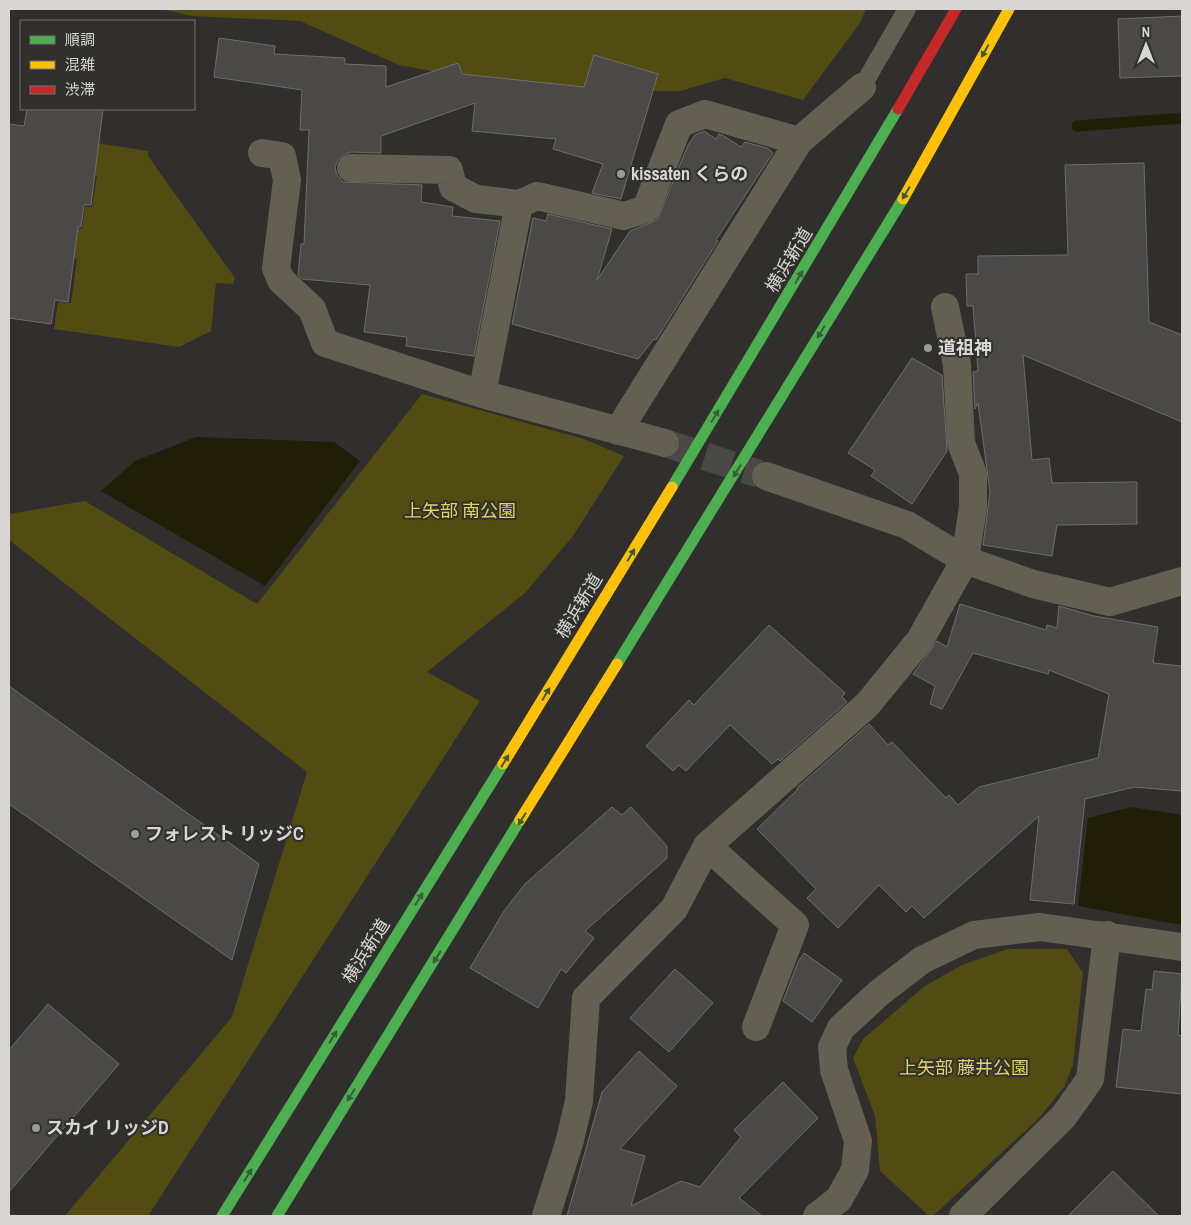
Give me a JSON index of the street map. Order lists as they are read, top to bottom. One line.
{"streets":{"highway":["横浜新道"]},"parks":["上矢部 南公園","上矢部 藤井公園"],"places":["kissaten くらの","道祖神","フォレスト リッジC","スカイ リッジD"],"legend":["順調","混雑","渋滞"],"north":"top"}
